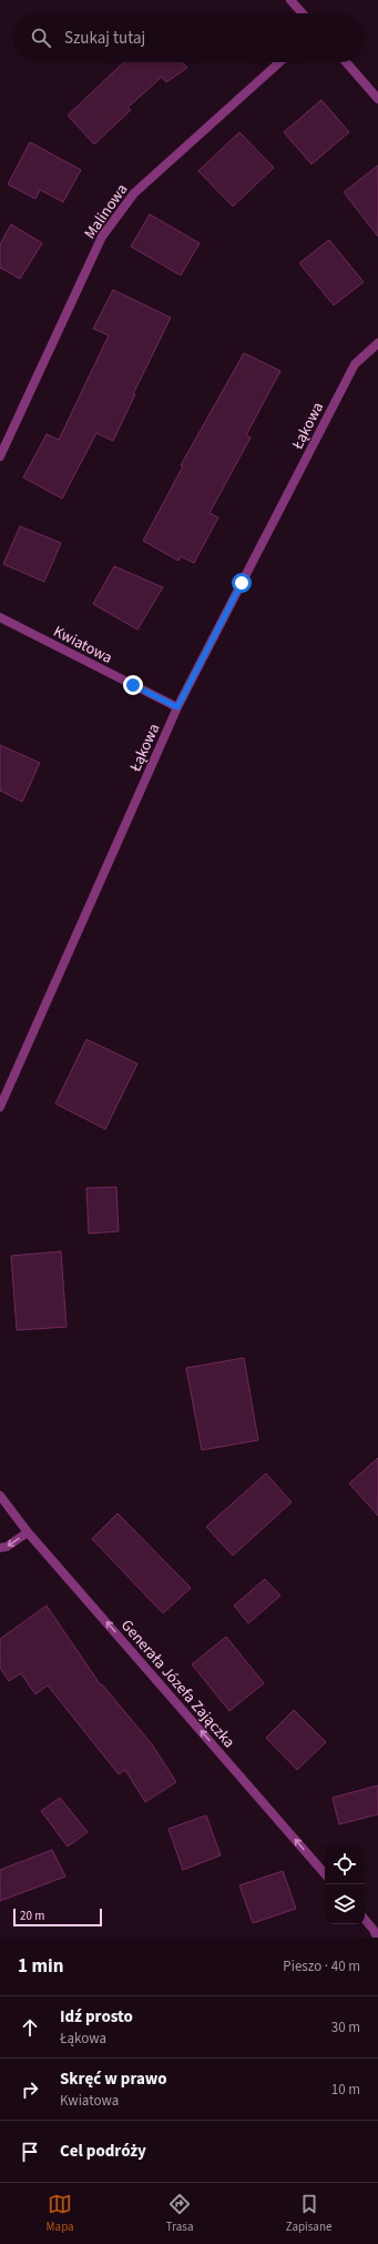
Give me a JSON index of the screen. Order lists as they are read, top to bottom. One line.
{"streets":{"street":["Malinowa","Łąkowa","Kwiatowa","Generała Józefa Zajączka"]},"crossings":[["Łąkowa","Kwiatowa"]],"one_way":["Generała Józefa Zajączka"],"scale_bar":"20 m","page":{"search":"Szukaj tutaj","scale":"20 m","heading":["1 min","Pieszo · 40 m"],"list":[["Idź prosto","Łąkowa","30 m"],["Skręć w prawo","Kwiatowa","10 m"],"Cel podróży"],"nav":["Mapa","Trasa","Zapisane"]}}
